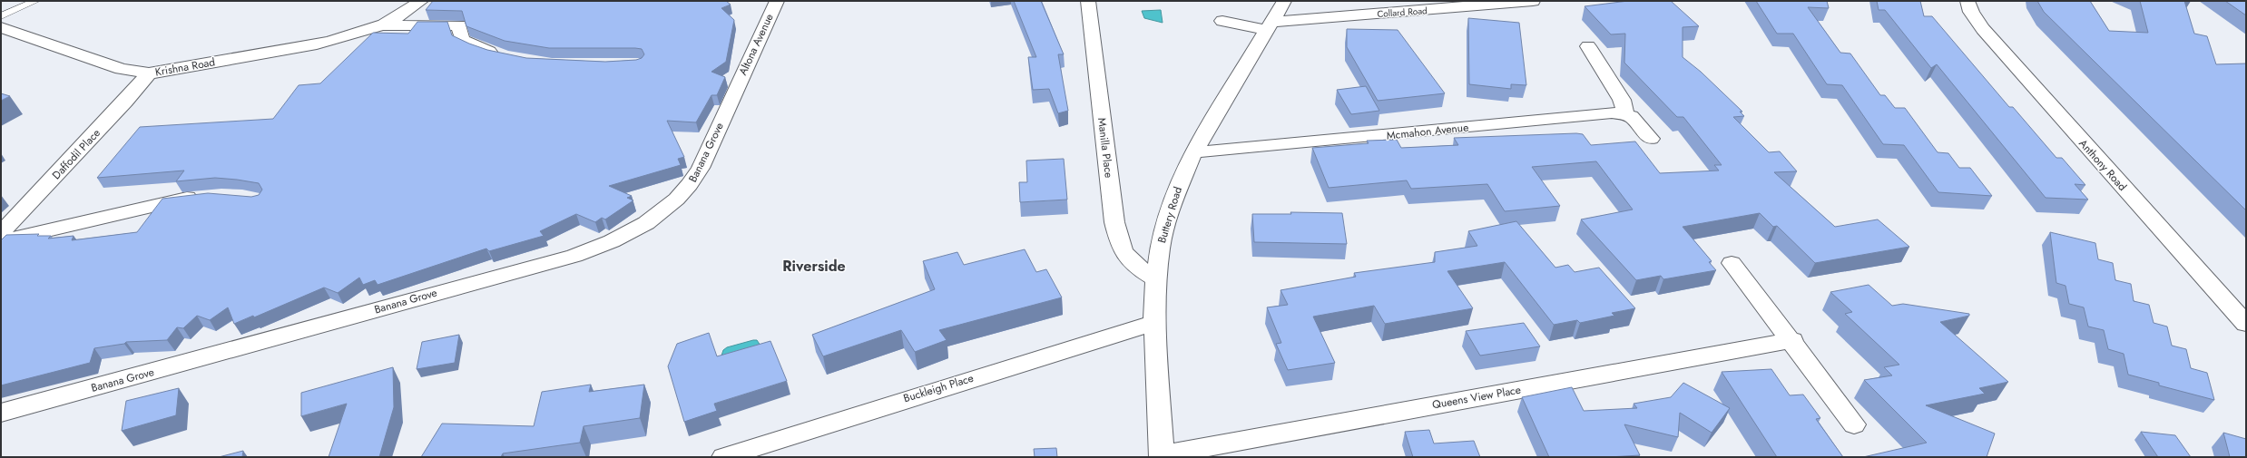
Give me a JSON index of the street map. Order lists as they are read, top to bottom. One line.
{"streets":{"street":["Collard Road","Altona Avenue","Krishna Road","Mcmahon Avenue","Manilla Place","Banana Grove","Daffodil Place","Anthony Road","Buttery Road","Buckleigh Place","Queens View Place"]},"crossings":[["Collard Road","Buttery Road"],["Altona Avenue","Banana Grove"],["Krishna Road","Daffodil Place"],["Mcmahon Avenue","Buttery Road"],["Manilla Place","Buttery Road"],["Buttery Road","Buckleigh Place"],["Buttery Road","Queens View Place"]],"districts":["Riverside"]}
